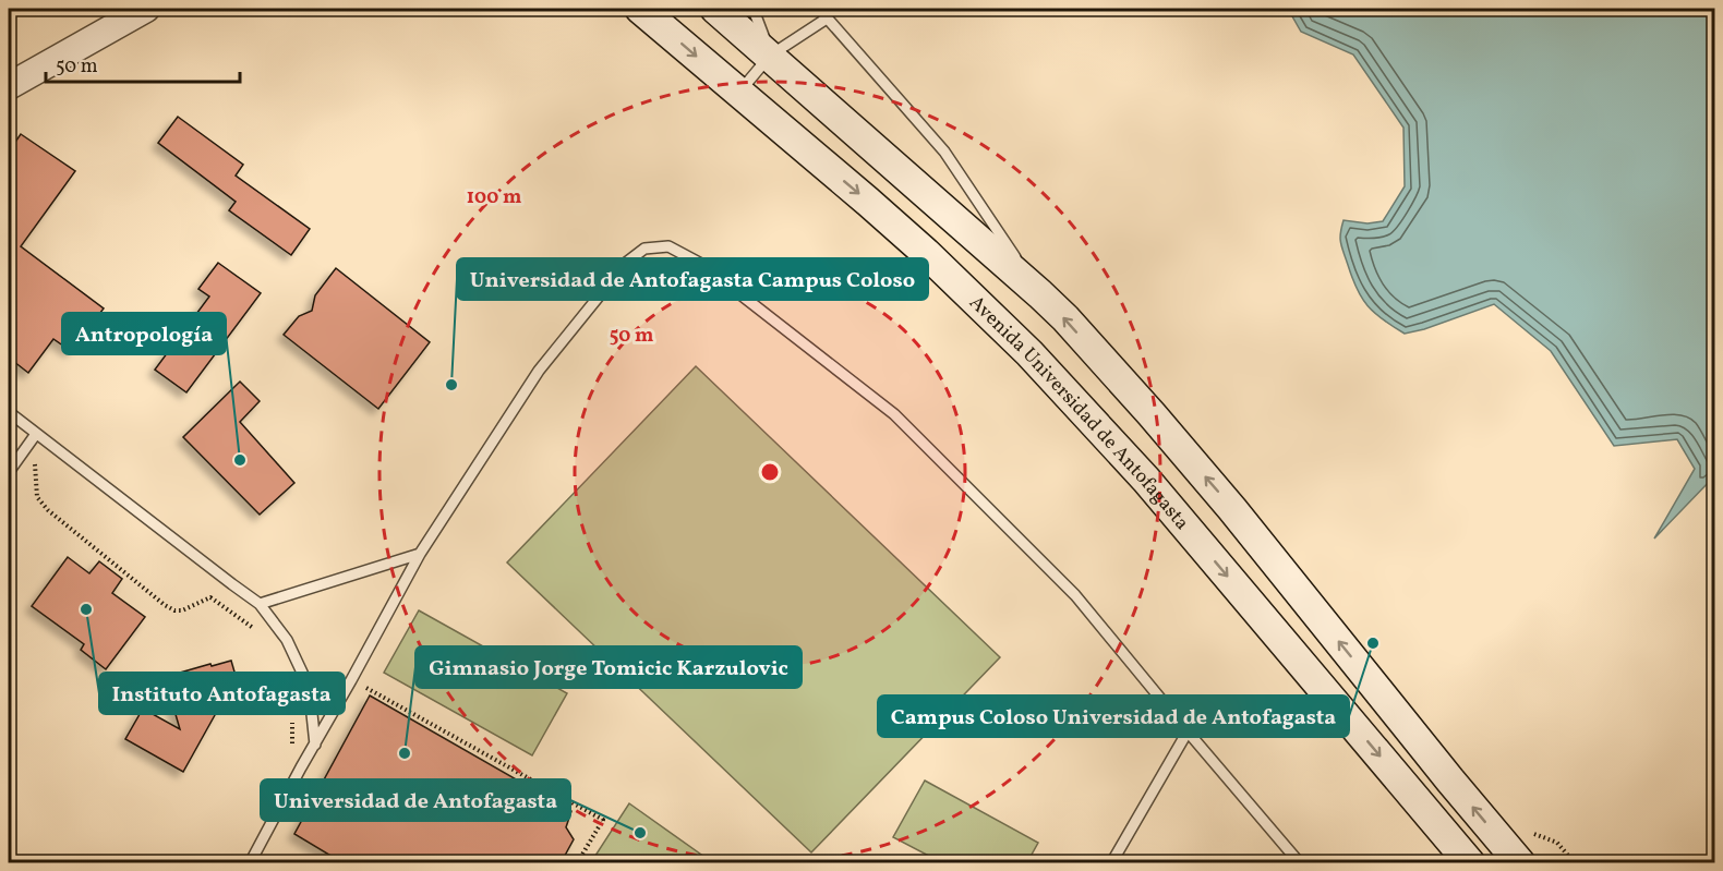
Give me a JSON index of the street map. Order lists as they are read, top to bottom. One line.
{"streets":{"main road":["Avenida Universidad de Antofagasta"]},"places":["Universidad de Antofagasta Campus Coloso","Antropología","Instituto Antofagasta","Campus Coloso Universidad de Antofagasta","Gimnasio Jorge Tomicic Karzulovic","Universidad de Antofagasta"],"scale_bar":"50 m","rings":["100 m","50 m"]}
